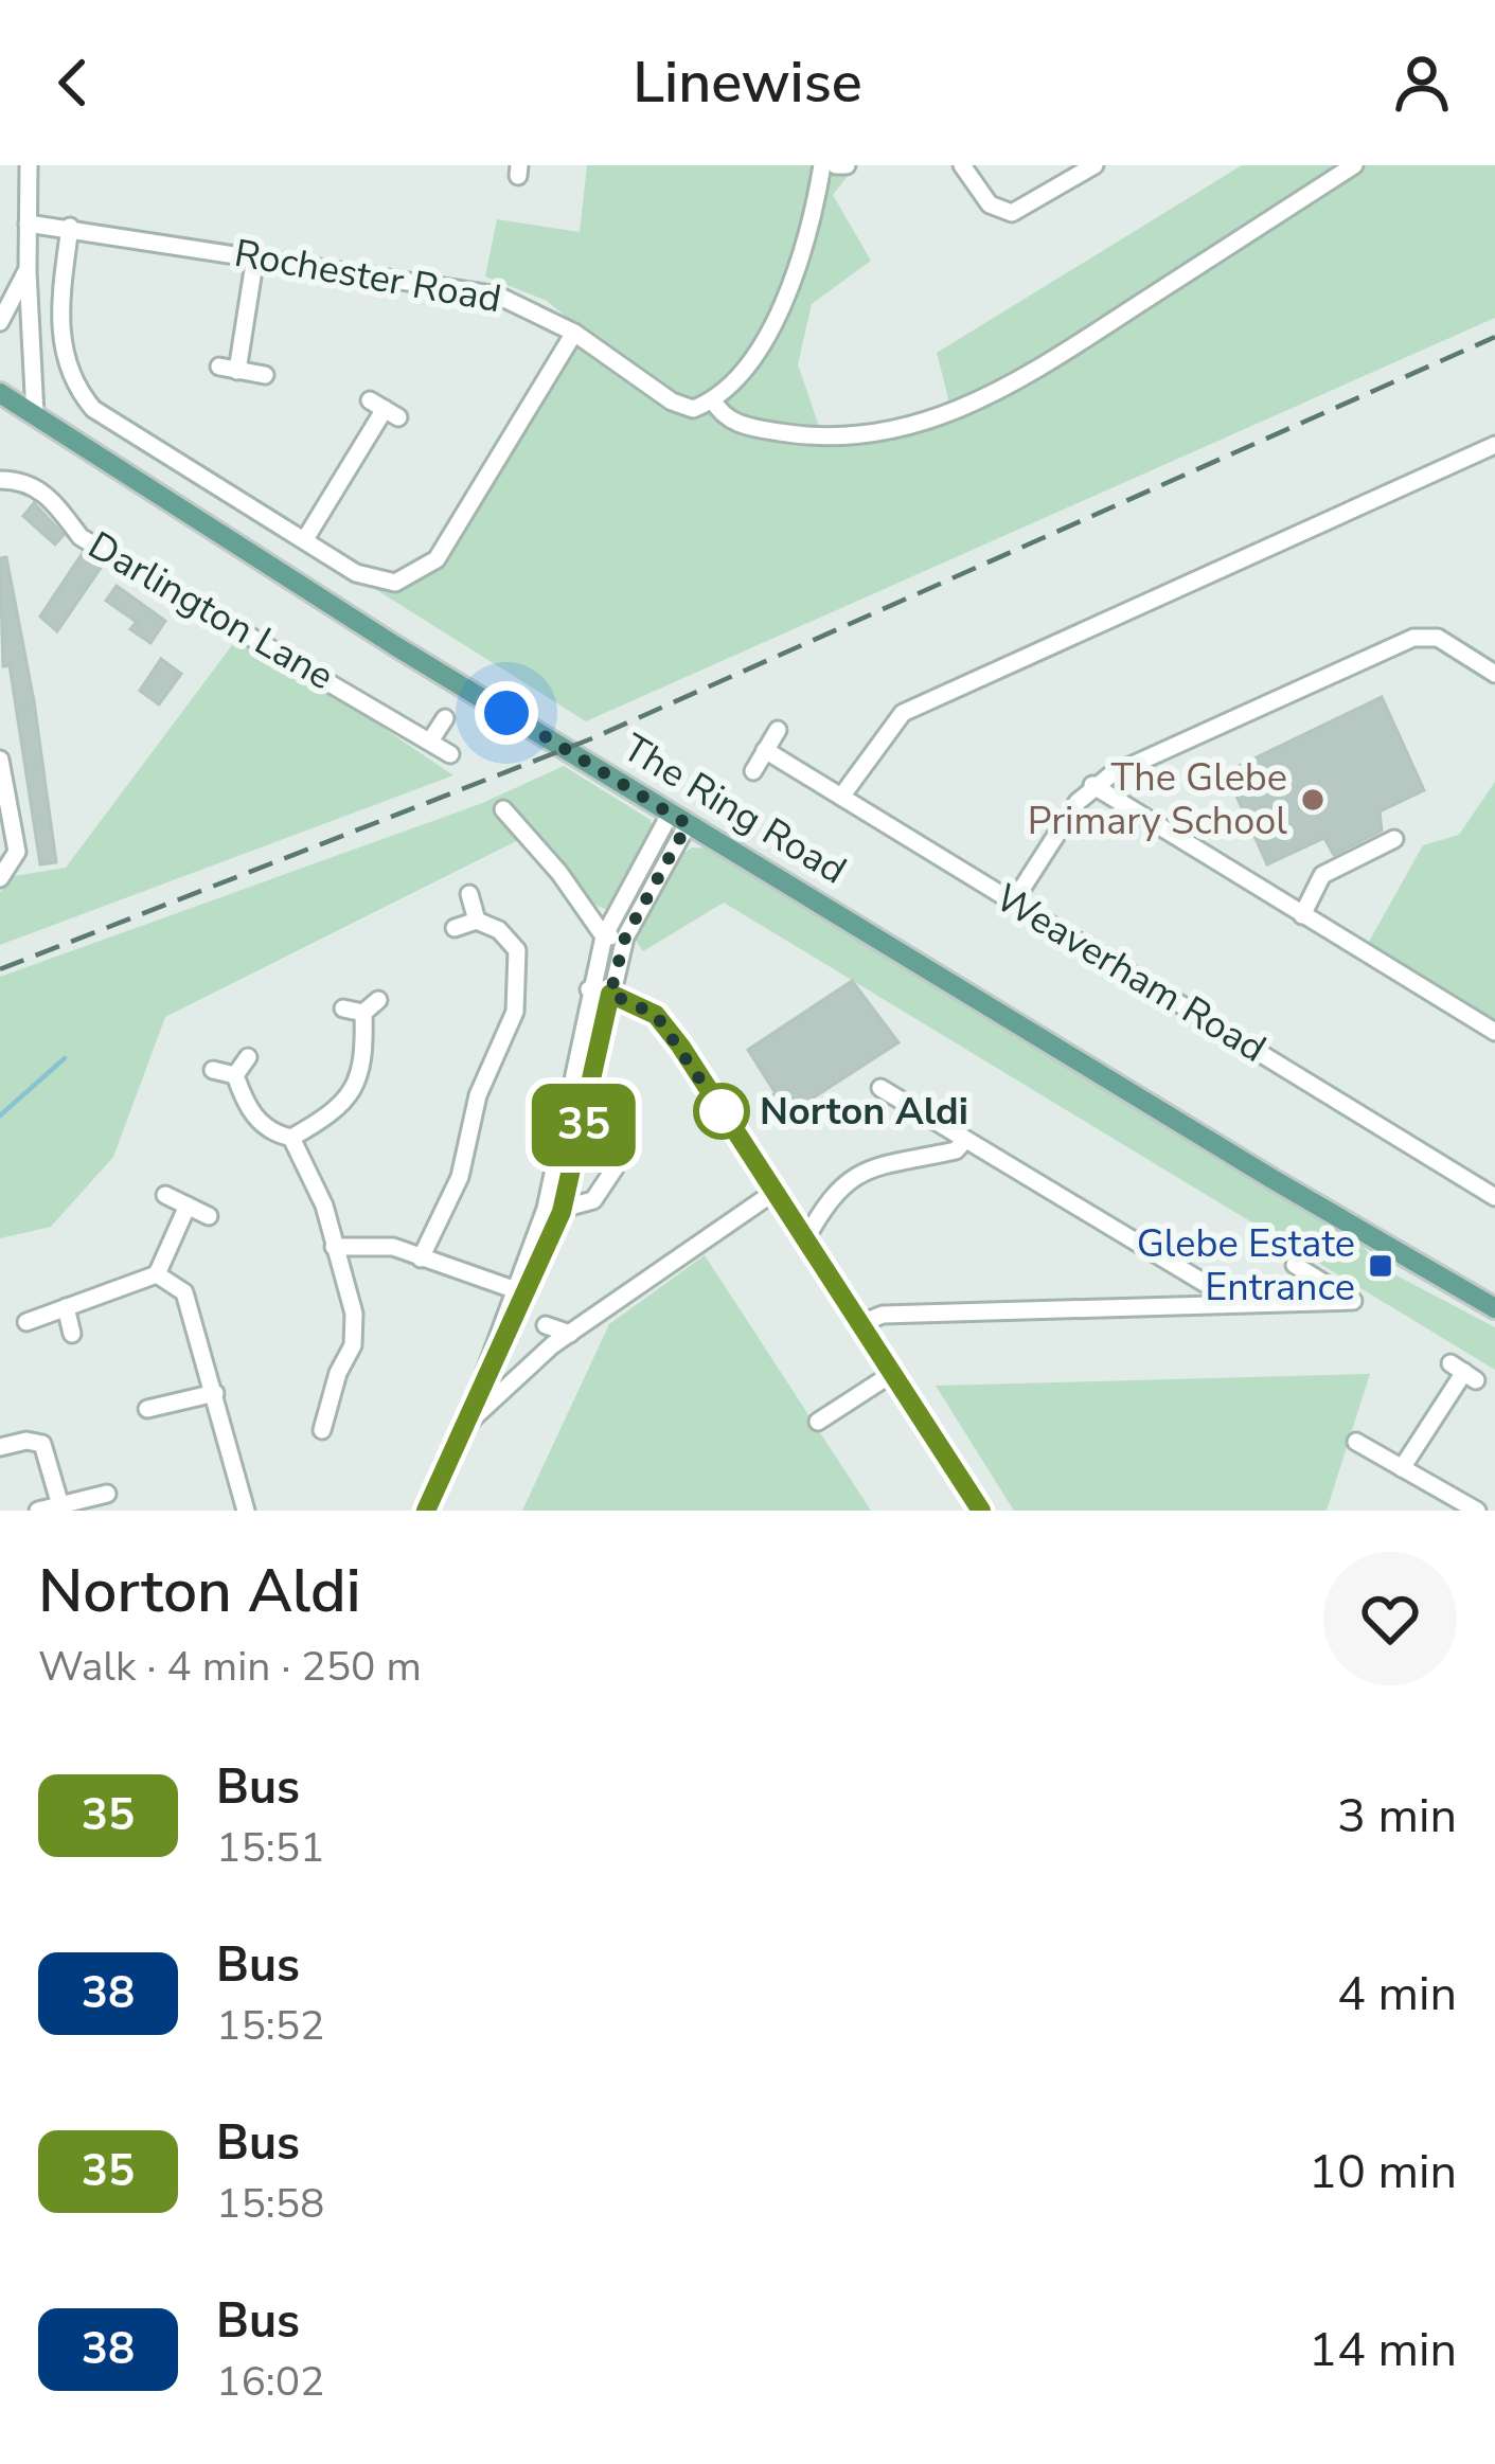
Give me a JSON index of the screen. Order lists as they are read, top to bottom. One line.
{"streets":{"main road":["The Ring Road"],"street":["Rochester Road","Darlington Lane","Weaverham Road"]},"places":{"other":["The Glebe Primary School","Norton Aldi"],"transit":["Glebe Estate Entrance"]},"lines":["bus line 35"],"page":{"header":"Linewise","on_map":"35","heading":["Norton Aldi","Walk · 4 min · 250 m"],"list":[{"mark":"35","name":"Bus","note":"15:51","value":"3 min"},{"mark":"38","name":"Bus","note":"15:52","value":"4 min"},{"mark":"35","name":"Bus","note":"15:58","value":"10 min"},{"mark":"38","name":"Bus","note":"16:02","value":"14 min"}]}}
